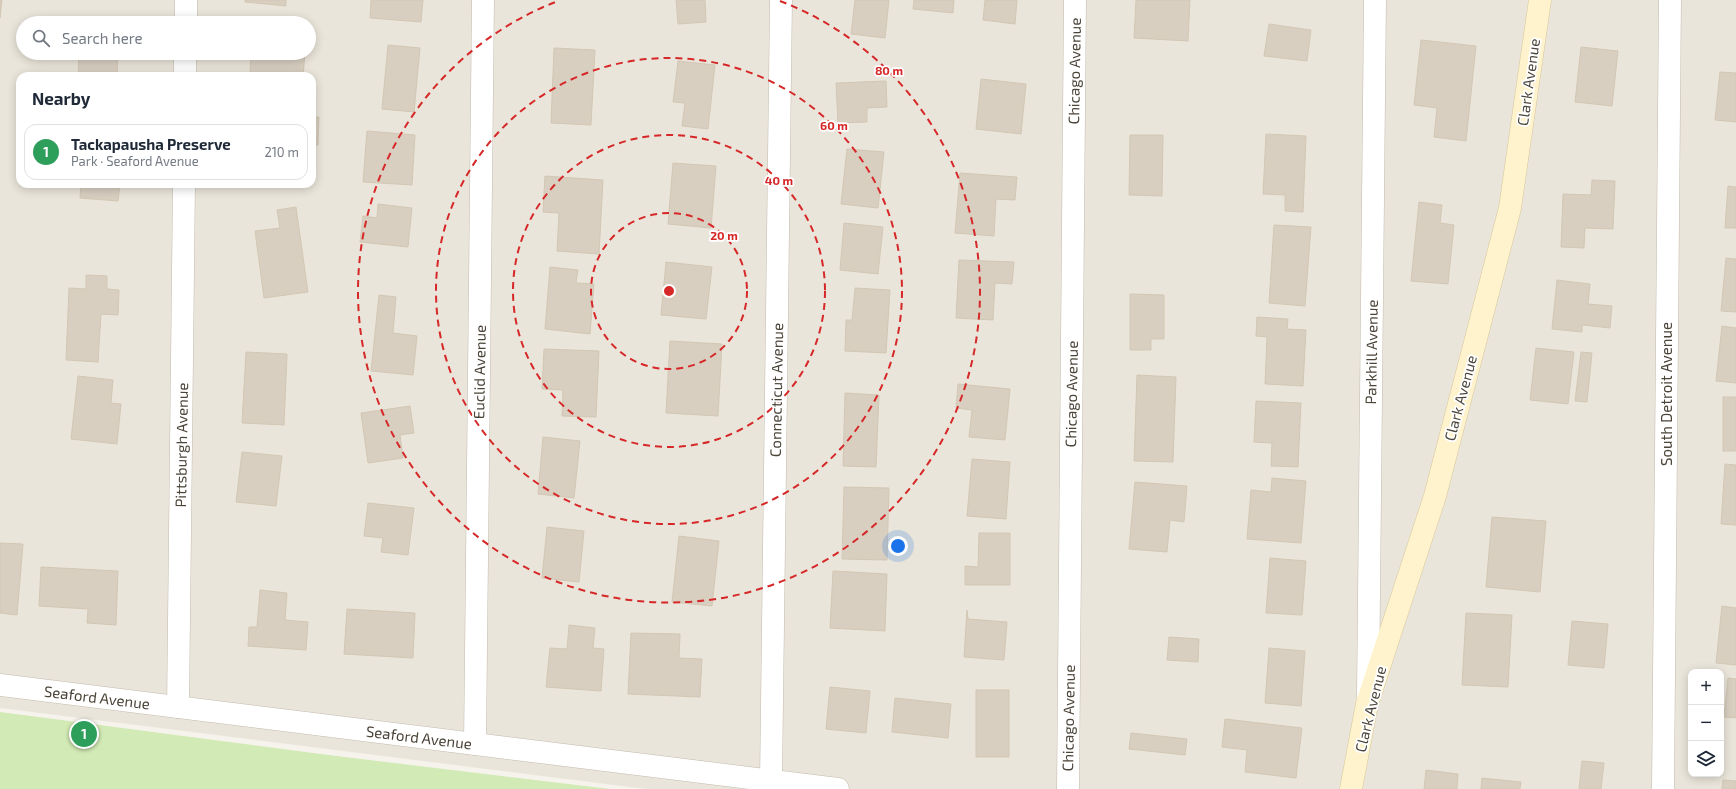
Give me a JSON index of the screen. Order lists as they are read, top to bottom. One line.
{"streets":{"street":["Chicago Avenue","Clark Avenue","Parkhill Avenue","Euclid Avenue","Connecticut Avenue","South Detroit Avenue","Pittsburgh Avenue","Seaford Avenue"]},"crossings":[["Clark Avenue","Parkhill Avenue"],["Euclid Avenue","Seaford Avenue"],["Connecticut Avenue","Seaford Avenue"],["Pittsburgh Avenue","Seaford Avenue"]],"page":{"search":"Search here","heading":"Nearby","list":[{"mark":"1","name":"Tackapausha Preserve","note":"Park · Seaford Avenue","value":"210 m"}],"map_buttons":["+","−"],"pins":"1"},"rings":["80 m","60 m","40 m","20 m"]}
